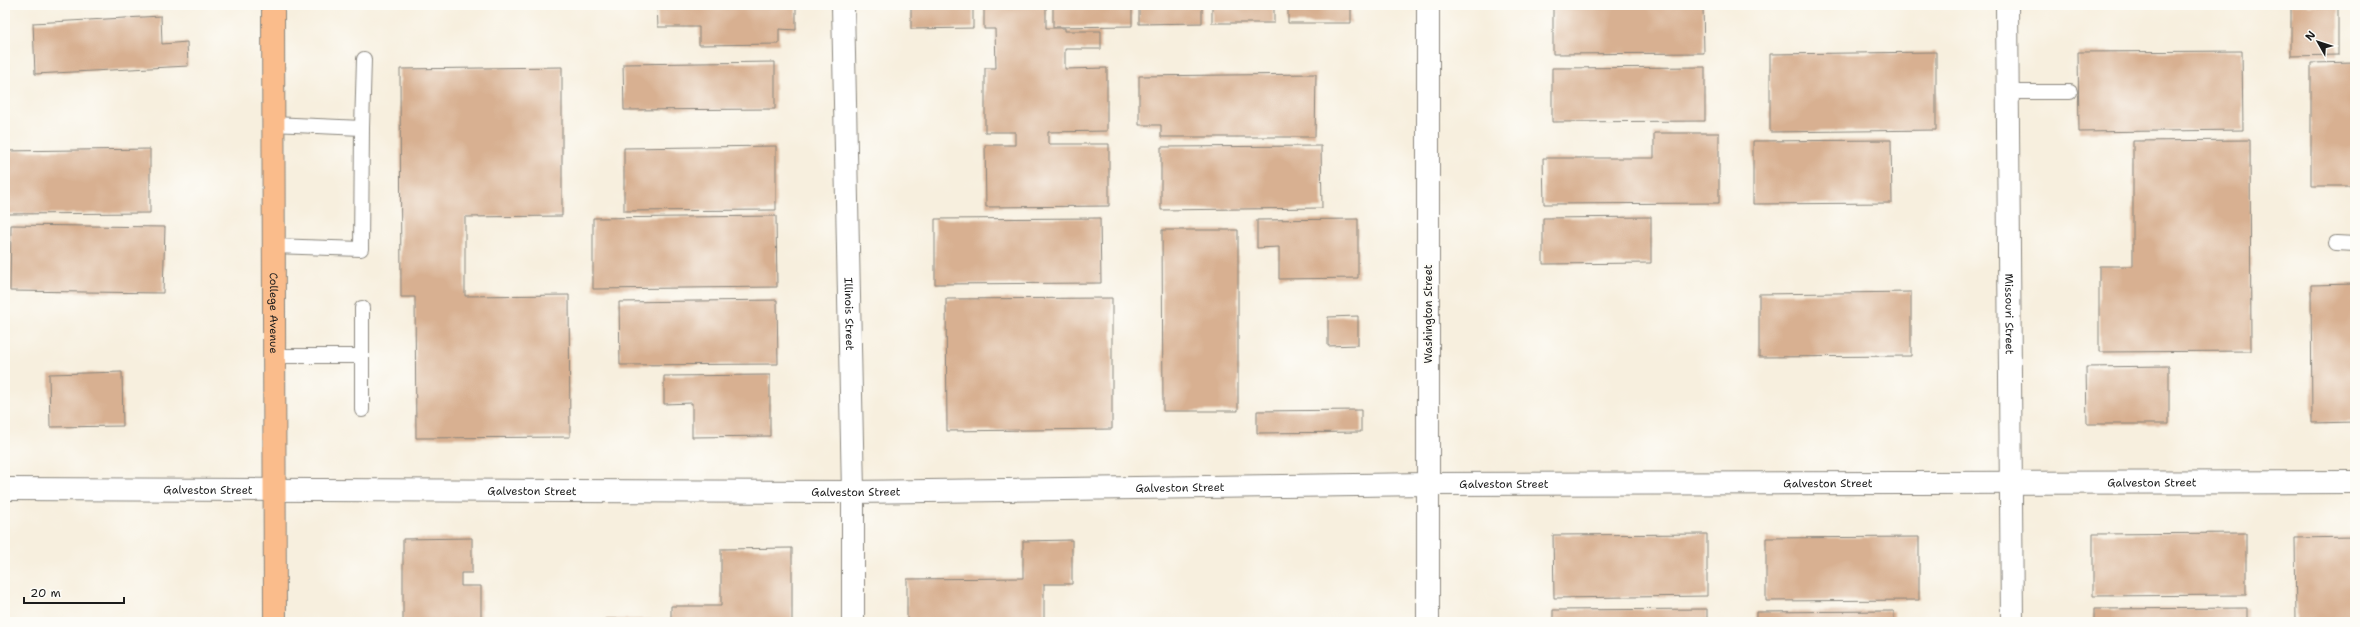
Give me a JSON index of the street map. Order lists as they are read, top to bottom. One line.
{"streets":{"main road":["College Avenue"],"street":["Illinois Street","Missouri Street","Washington Street","Galveston Street"]},"crossings":[["College Avenue","Galveston Street"],["Illinois Street","Galveston Street"],["Missouri Street","Galveston Street"],["Washington Street","Galveston Street"]],"scale_bar":"20 m","north":"top left"}
